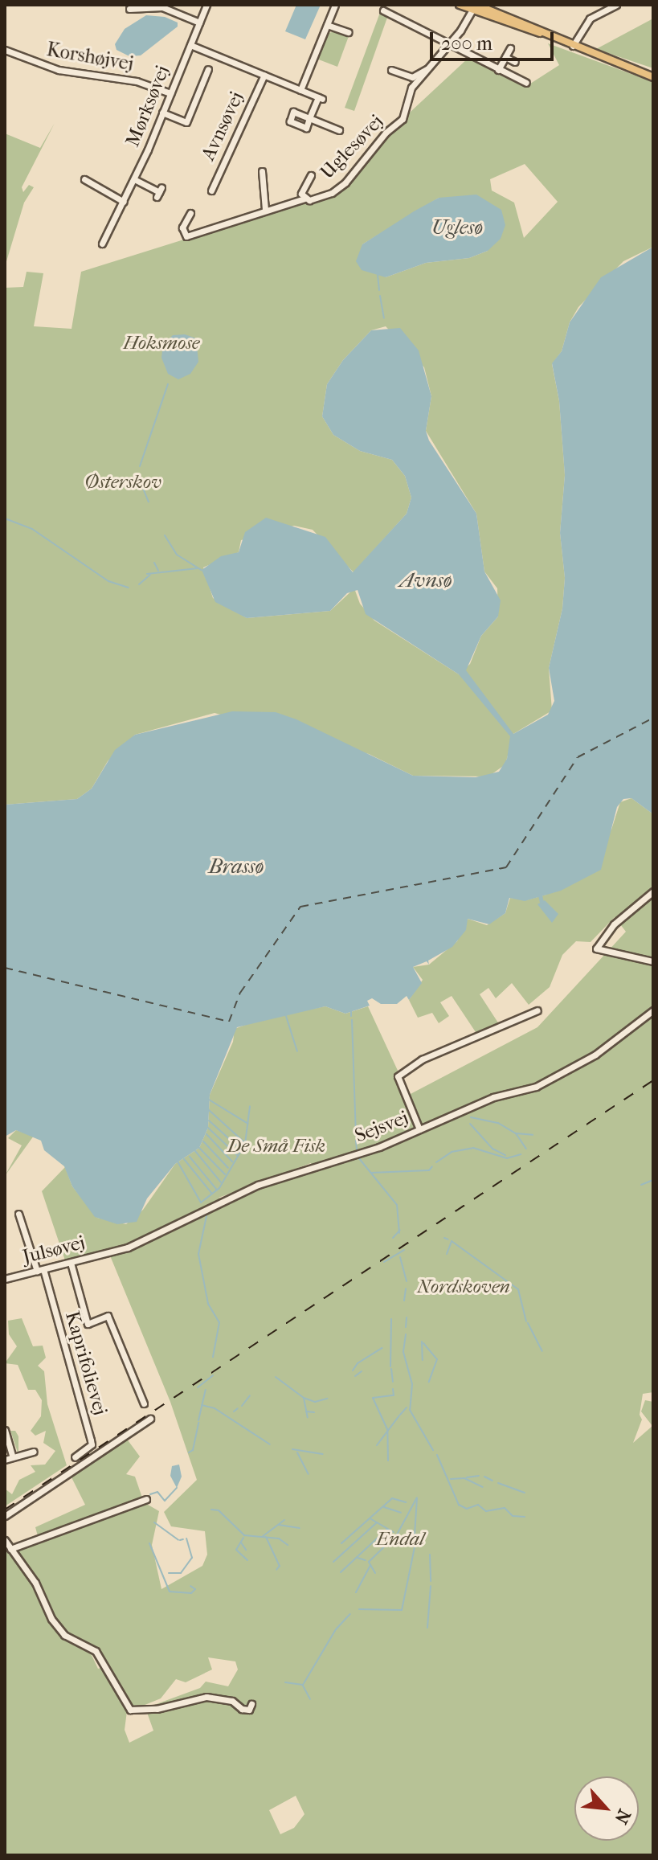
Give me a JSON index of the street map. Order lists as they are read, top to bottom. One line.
{"streets":{"street":["Korshøjvej","Mørksøvej","Avnsøvej","Uglesøvej","Sejsvej","Julsøvej","Kaprifolievej"]},"crossings":[["Korshøjvej","Mørksøvej"],["Sejsvej","Julsøvej"],["Julsøvej","Kaprifolievej"]],"water":["Uglesø","Avnsø","Brassø"],"parks":["Hoksmose","Østerskov","De Små Fisk","Nordskoven","Endal"],"scale_bar":"200 m","north":"bottom right"}
